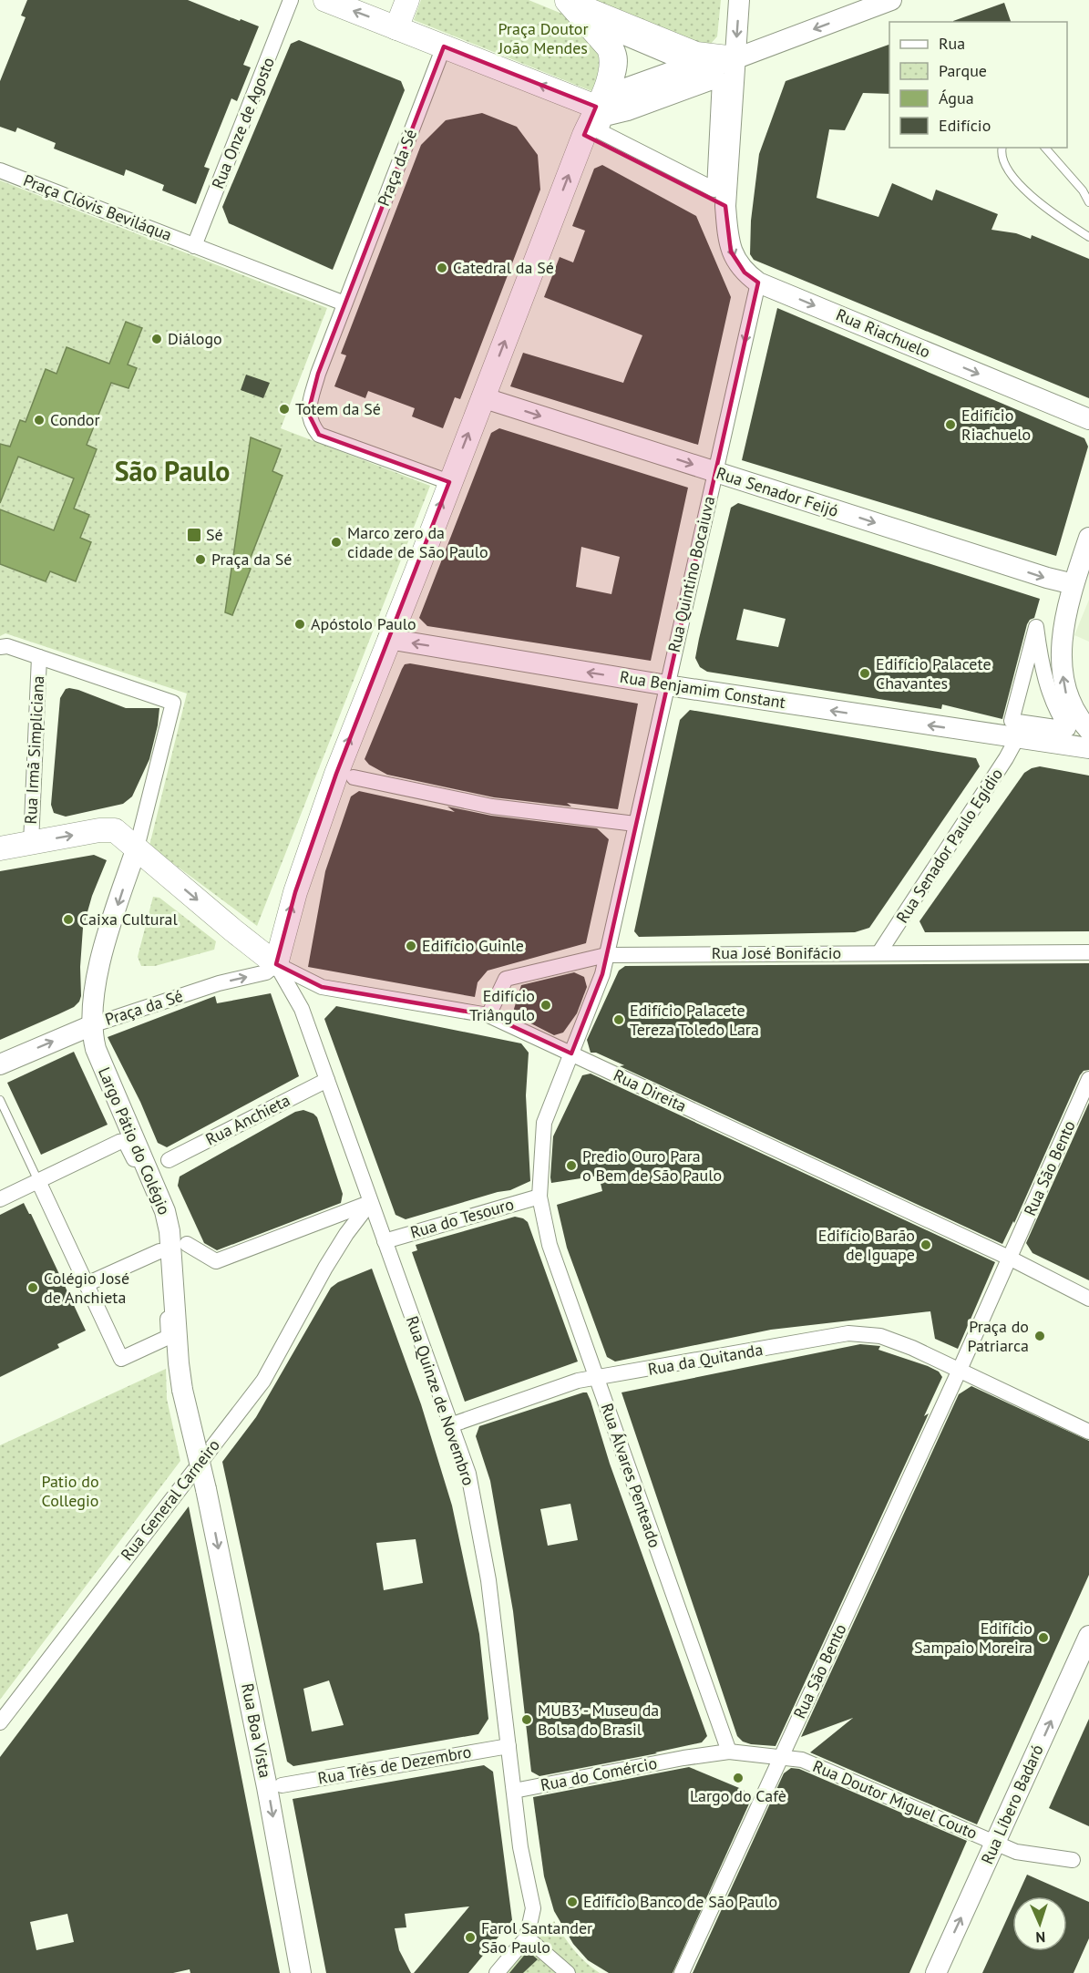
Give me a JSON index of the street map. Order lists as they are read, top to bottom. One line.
{"streets":{"main road":["Praça da Sé","Rua Riachuelo","Rua Senador Feijó","Rua Benjamim Constant","Largo Pátio do Colégio","Rua Boa Vista","Rua Líbero Badaró"],"street":["Rua Onze de Agosto","Praça Clóvis Beviláqua","Rua Quintino Bocaiuva","Rua Irmã Simpliciana","Rua Senador Paulo Egídio","Rua José Bonifácio","Rua Direita","Rua Anchieta","Rua São Bento","Rua do Tesouro","Rua da Quitanda","Rua Quinze de Novembro","Rua Álvares Penteado","Rua General Carneiro","Rua Três de Dezembro","Rua do Comércio","Rua Doutor Miguel Couto"]},"crossings":[["Rua Onze de Agosto","Praça Clóvis Beviláqua"],["Praça da Sé","Praça Clóvis Beviláqua"],["Praça da Sé","Rua Irmã Simpliciana"],["Praça da Sé","Rua Direita"],["Praça da Sé","Largo Pátio do Colégio"],["Praça da Sé","Rua Quinze de Novembro"],["Rua Riachuelo","Rua Quintino Bocaiuva"],["Rua Senador Feijó","Rua Quintino Bocaiuva"],["Rua Quintino Bocaiuva","Rua Benjamim Constant"],["Rua Quintino Bocaiuva","Rua José Bonifácio"],["Rua Quintino Bocaiuva","Rua Direita"],["Rua Quintino Bocaiuva","Rua do Tesouro"],["Rua Quintino Bocaiuva","Rua Álvares Penteado"],["Rua Benjamim Constant","Rua Senador Paulo Egídio"],["Rua Senador Paulo Egídio","Rua José Bonifácio"],["Rua José Bonifácio","Rua Direita"],["Rua Direita","Rua São Bento"],["Rua Direita","Rua Quinze de Novembro"],["Rua Anchieta","Rua Quinze de Novembro"],["Largo Pátio do Colégio","Rua Boa Vista"],["Rua São Bento","Rua da Quitanda"],["Rua São Bento","Rua Doutor Miguel Couto"],["Rua do Tesouro","Rua Quinze de Novembro"],["Rua do Tesouro","Rua Álvares Penteado"],["Rua da Quitanda","Rua Quinze de Novembro"],["Rua da Quitanda","Rua Álvares Penteado"],["Rua Quinze de Novembro","Rua General Carneiro"],["Rua Quinze de Novembro","Rua Três de Dezembro"],["Rua Quinze de Novembro","Rua do Comércio"],["Rua Álvares Penteado","Rua do Comércio"],["Rua Álvares Penteado","Rua Doutor Miguel Couto"],["Rua do Comércio","Rua Doutor Miguel Couto"],["Rua Doutor Miguel Couto","Rua Líbero Badaró"]],"one_way":["Rua Riachuelo","Rua Senador Feijó","Rua Benjamim Constant","Rua Boa Vista","Rua Líbero Badaró"],"districts":["São Paulo"],"parks":["Praça Doutor João Mendes","Patio do Collegio"],"places":{"other":["Catedral da Sé","Diálogo","Totem da Sé","Condor","Edifício Riachuelo","Marco zero da cidade de São Paulo","Praça da Sé","Apóstolo Paulo","Edifício Palacete Chavantes","Caixa Cultural","Edifício Guinle","Edifício Triângulo","Edifício Palacete Tereza Toledo Lara","Predio Ouro Para o Bem de São Paulo","Edifício Barão de Iguape","Colégio José de Anchieta","Praça do Patriarca","Edifício Sampaio Moreira","MUB3 - Museu da Bolsa do Brasil","Largo do Cafè","Edifício Banco de São Paulo","Farol Santander São Paulo"],"transit":["Sé"]},"legend":["Rua","Parque","Água","Edifício"],"north":"bottom"}
